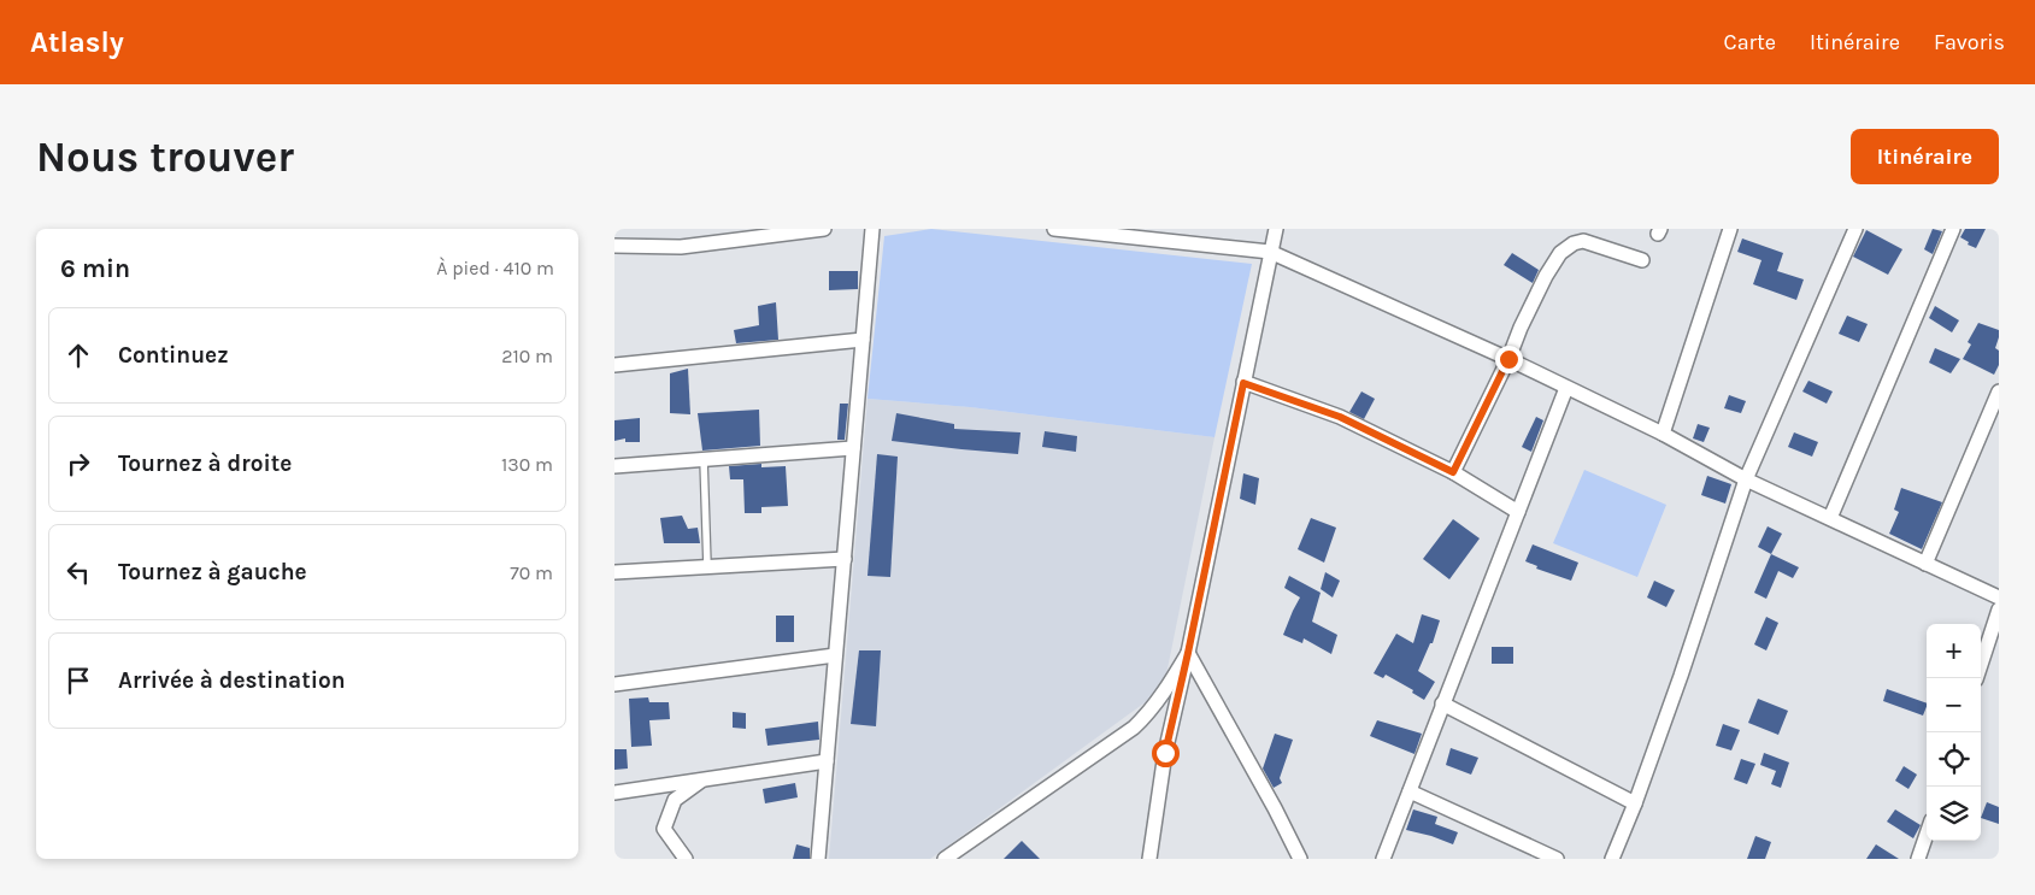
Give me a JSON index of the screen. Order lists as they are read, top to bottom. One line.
{"page":{"header":"Atlasly","nav":["Carte","Itinéraire","Favoris"],"buttons":"Itinéraire","title":"Nous trouver","heading":["6 min","À pied · 410 m"],"list":[["Continuez","210 m"],["Tournez à droite","130 m"],["Tournez à gauche","70 m"],"Arrivée à destination"],"map_buttons":["+","−"]}}
